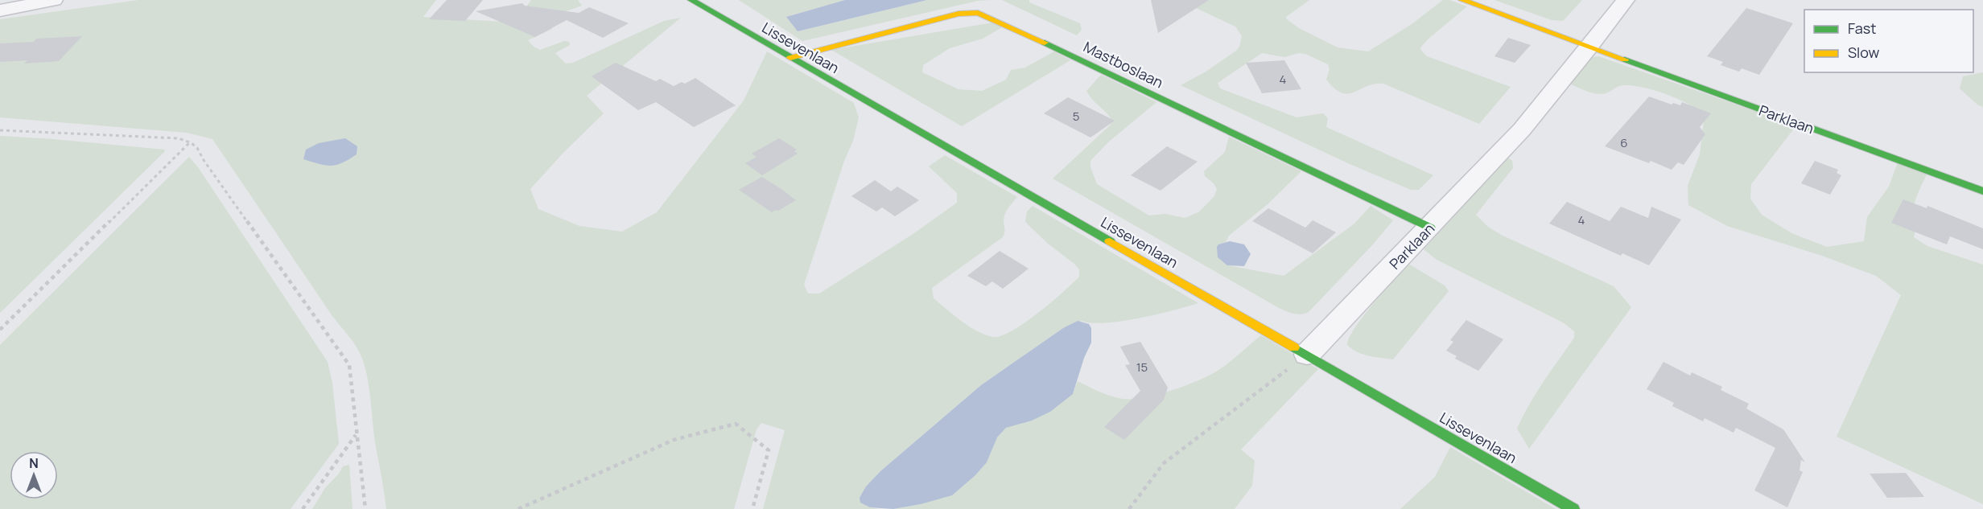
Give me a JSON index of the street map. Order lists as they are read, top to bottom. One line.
{"streets":{"street":["Lissevenlaan","Mastboslaan","Parklaan"]},"crossings":[["Lissevenlaan","Mastboslaan"],["Lissevenlaan","Parklaan"],["Mastboslaan","Parklaan"]],"house_numbers":["4","5","6","4","15"],"legend":["Fast","Slow"],"north":"top"}
